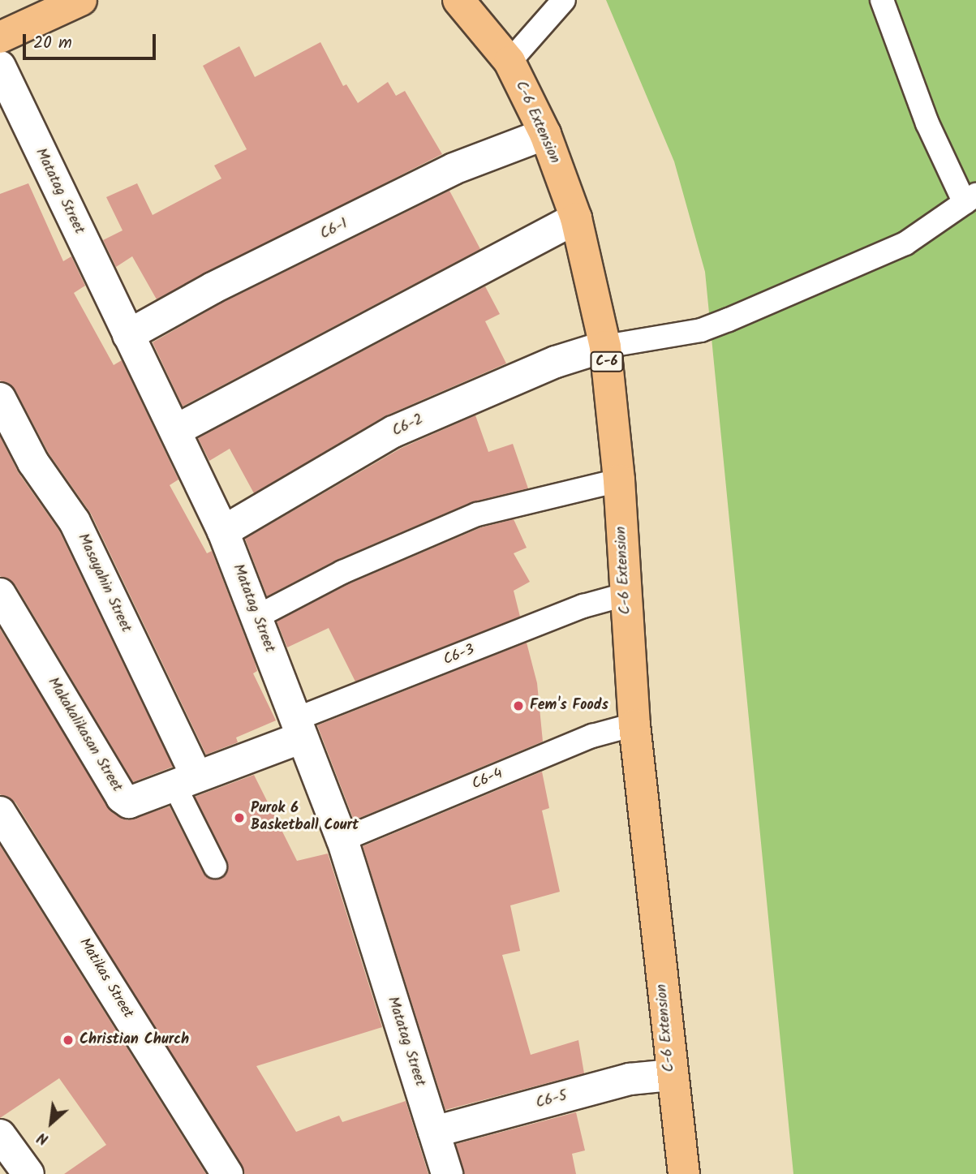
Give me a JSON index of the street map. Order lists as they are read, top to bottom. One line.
{"streets":{"main road":["C-6 Extension","C-6"],"street":["Matatag Street","C6-1","C6-2","Masayahin Street","Makakalikasan Street","Matikas Street","C6-5"],"lane":["C6-3","C6-4"]},"crossings":[["C-6 Extension","C6-1"],["C-6 Extension","C6-2"],["C-6 Extension","C6-3"],["C-6 Extension","C6-4"],["C-6 Extension","C6-5"],["Matatag Street","C6-1"],["Matatag Street","C6-2"],["Matatag Street","C6-3"],["Matatag Street","Makakalikasan Street"],["Matatag Street","C6-4"],["Matatag Street","C6-5"],["Masayahin Street","Makakalikasan Street"],["C6-3","Makakalikasan Street"]],"places":["Fem's Foods","Purok 6 Basketball Court","Christian Church"],"scale_bar":"20 m","north":"bottom left"}
